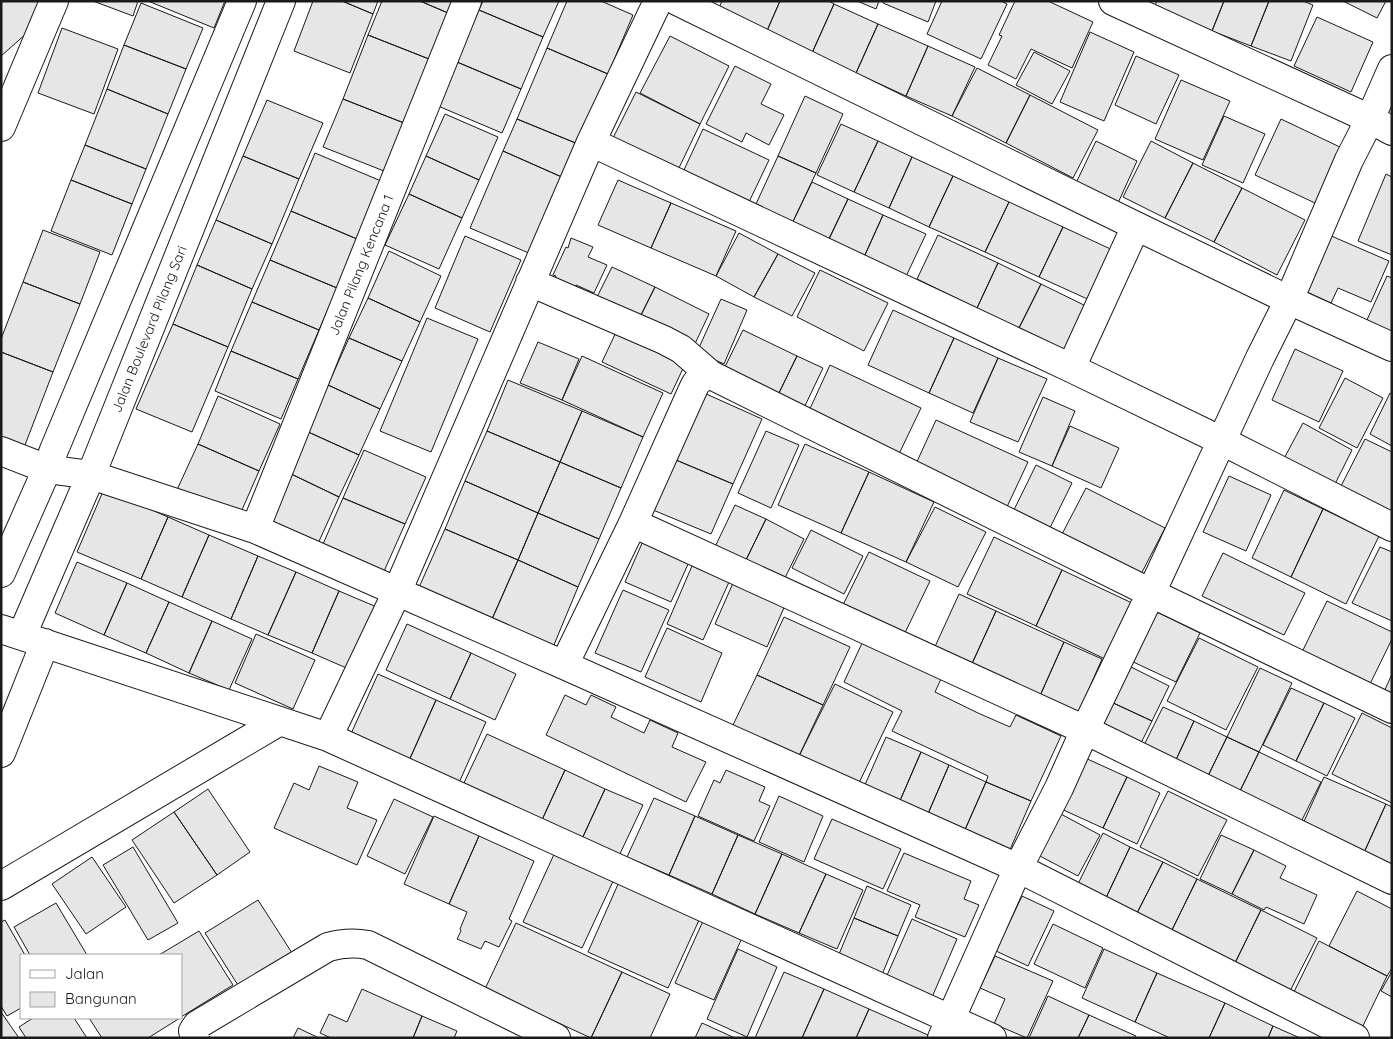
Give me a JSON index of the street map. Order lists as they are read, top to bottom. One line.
{"streets":{"street":["Jalan Pilang Kencana 1","Jalan Boulevard Pilang Sari"]},"legend":["Jalan","Bangunan"]}
